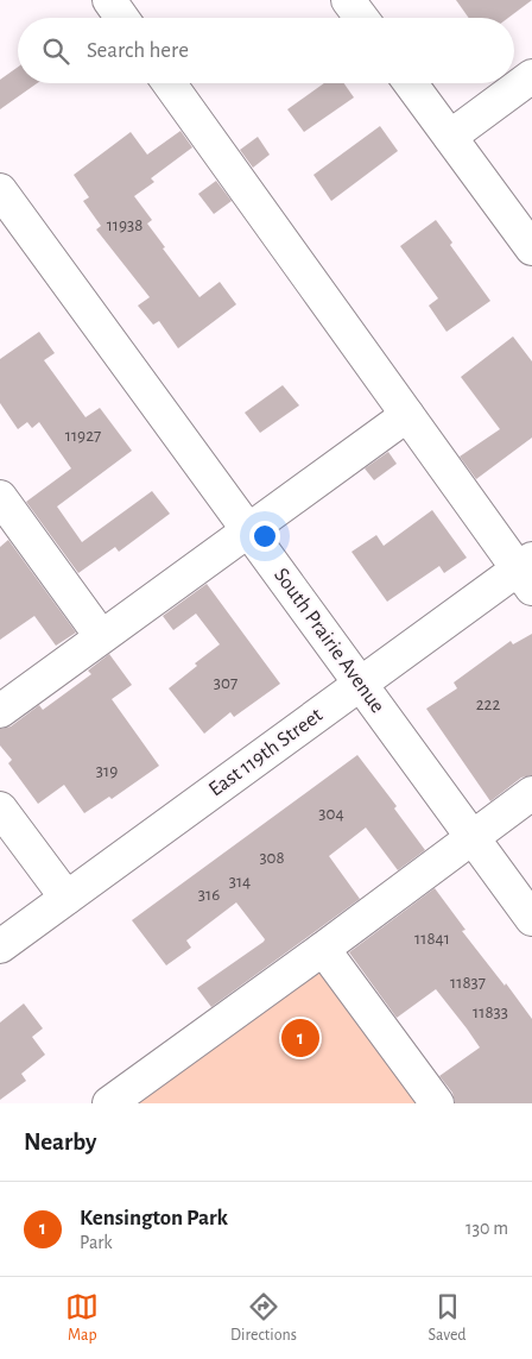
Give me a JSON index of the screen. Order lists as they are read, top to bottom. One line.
{"streets":{"street":["South Prairie Avenue","East 119th Street"]},"crossings":[["South Prairie Avenue","East 119th Street"]],"house_numbers":["11938","11927","307","222","319","304","308","314","316","11841","11837","11833"],"page":{"search":"Search here","pins":"1","heading":"Nearby","list":[{"mark":"1","name":"Kensington Park","note":"Park","value":"130 m"}],"nav":["Map","Directions","Saved"]}}
